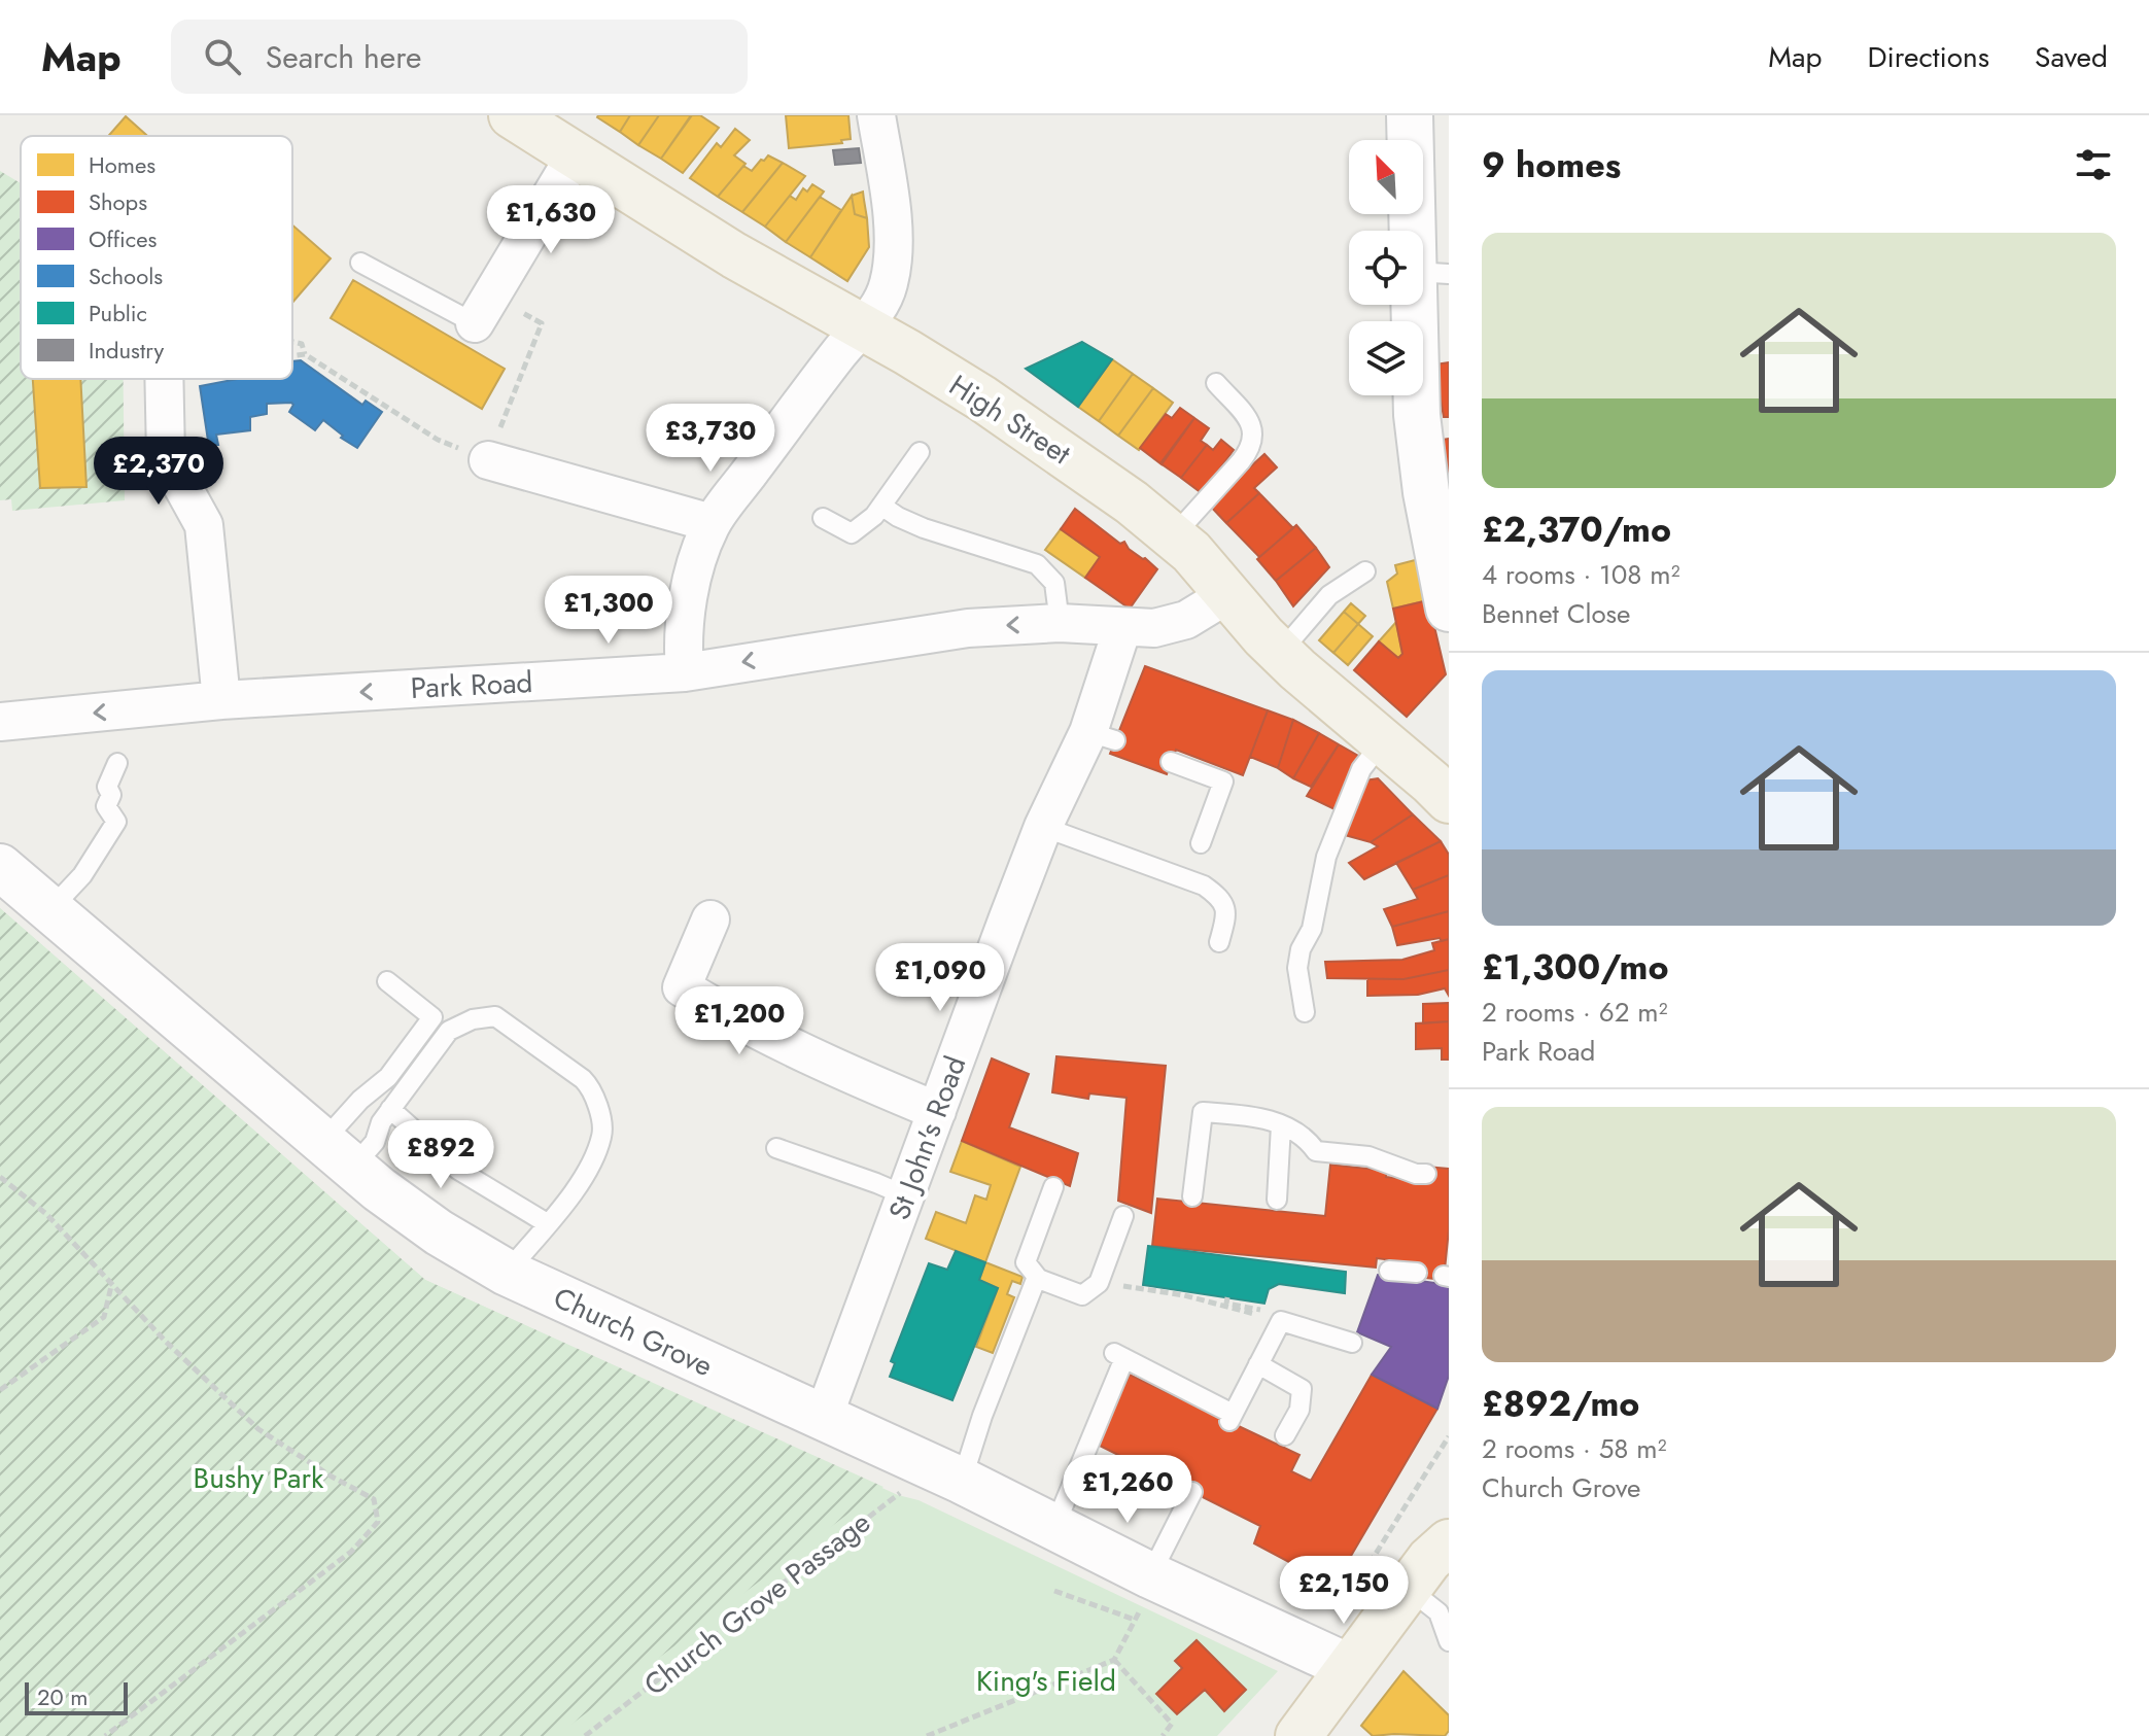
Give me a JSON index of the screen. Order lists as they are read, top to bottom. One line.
{"streets":{"main road":["High Street","Church Grove"],"street":["Park Road","St John's Road"],"path":["Church Grove Passage"]},"crossings":[["High Street","Park Road"],["Park Road","St John's Road"],["St John's Road","Church Grove"],["Church Grove","Church Grove Passage"]],"one_way":["Park Road"],"parks":["Bushy Park","King's Field"],"legend":["Homes","Shops","Offices","Schools","Public","Industry"],"scale_bar":"20 m","north":"top left","page":{"header":"Map","search":"Search here","nav":["Map","Directions","Saved"],"heading":"9 homes","price":["£1,630","£3,730","£2,370","£1,300","£1,090","£1,200","£892","£1,260","£2,150"],"list":[{"name":"£2,370/mo","note":"4 rooms · 108 m² · Bennet Close"},{"name":"£1,300/mo","note":"2 rooms · 62 m² · Park Road"},{"name":"£892/mo","note":"2 rooms · 58 m² · Church Grove"}],"scale":"20 m"}}
